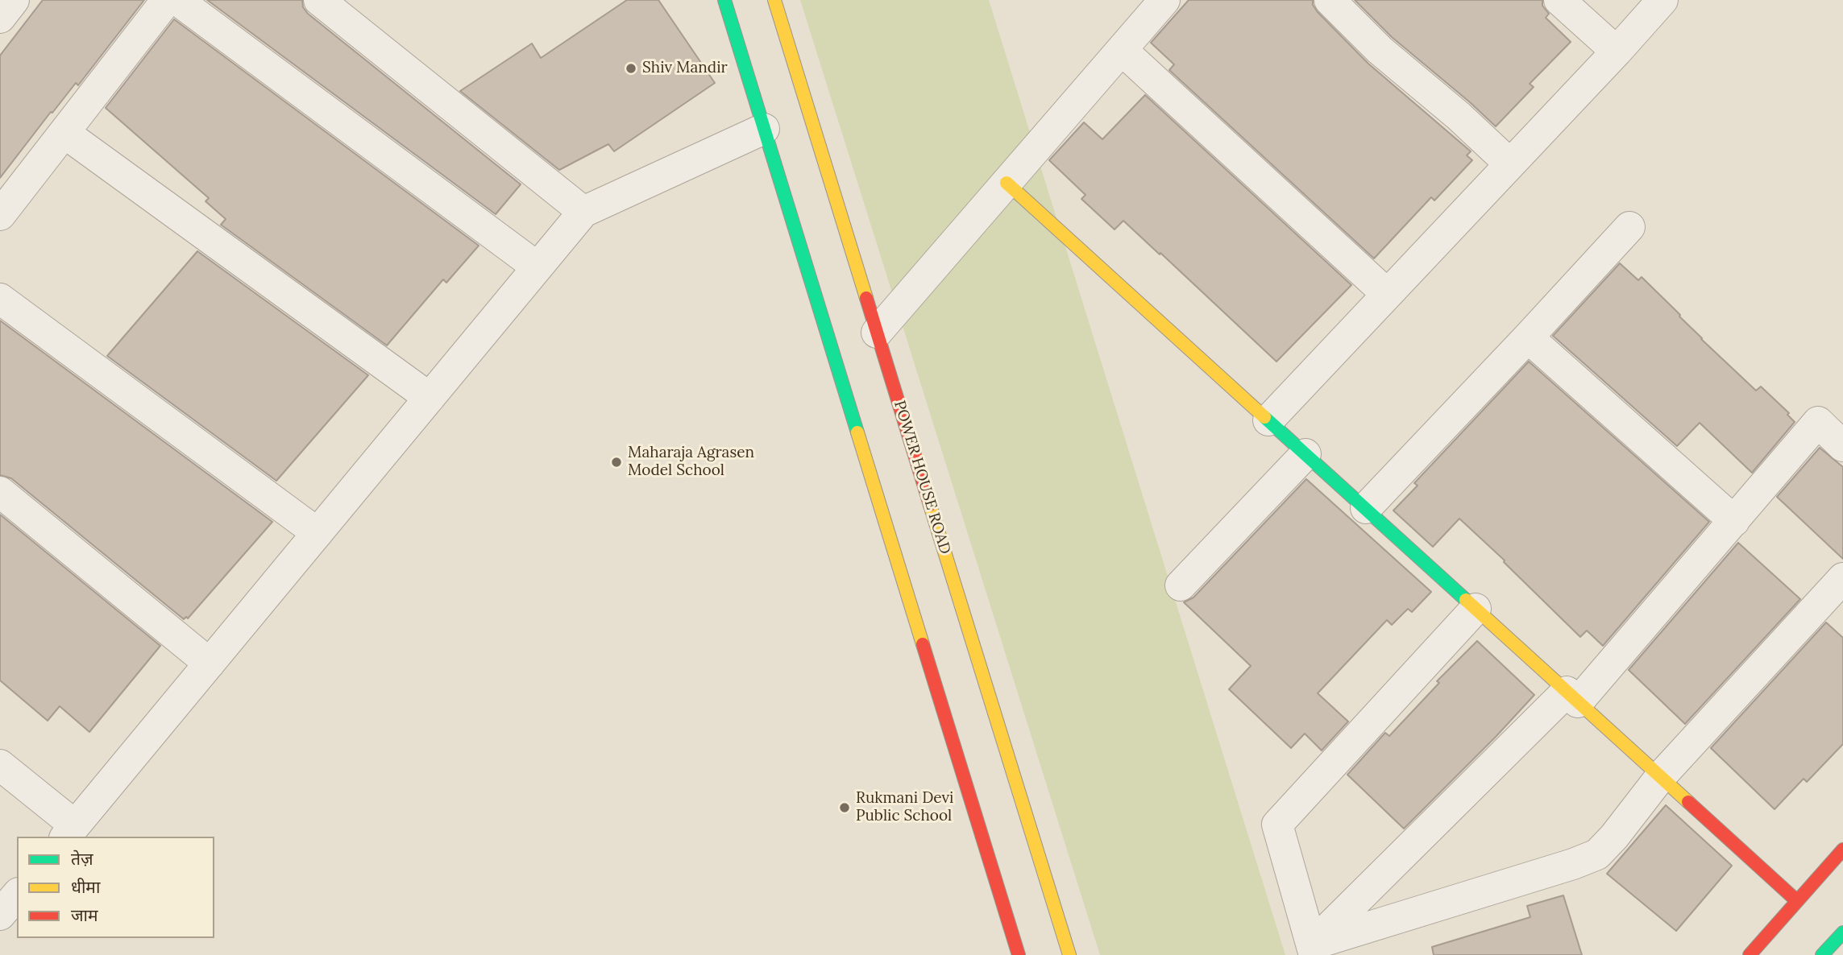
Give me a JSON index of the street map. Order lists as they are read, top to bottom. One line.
{"streets":{"street":["POWER HOUSE ROAD"]},"places":["Shiv Mandir","Maharaja Agrasen Model School","Rukmani Devi Public School"],"legend":["तेज़","धीमा","जाम"]}
